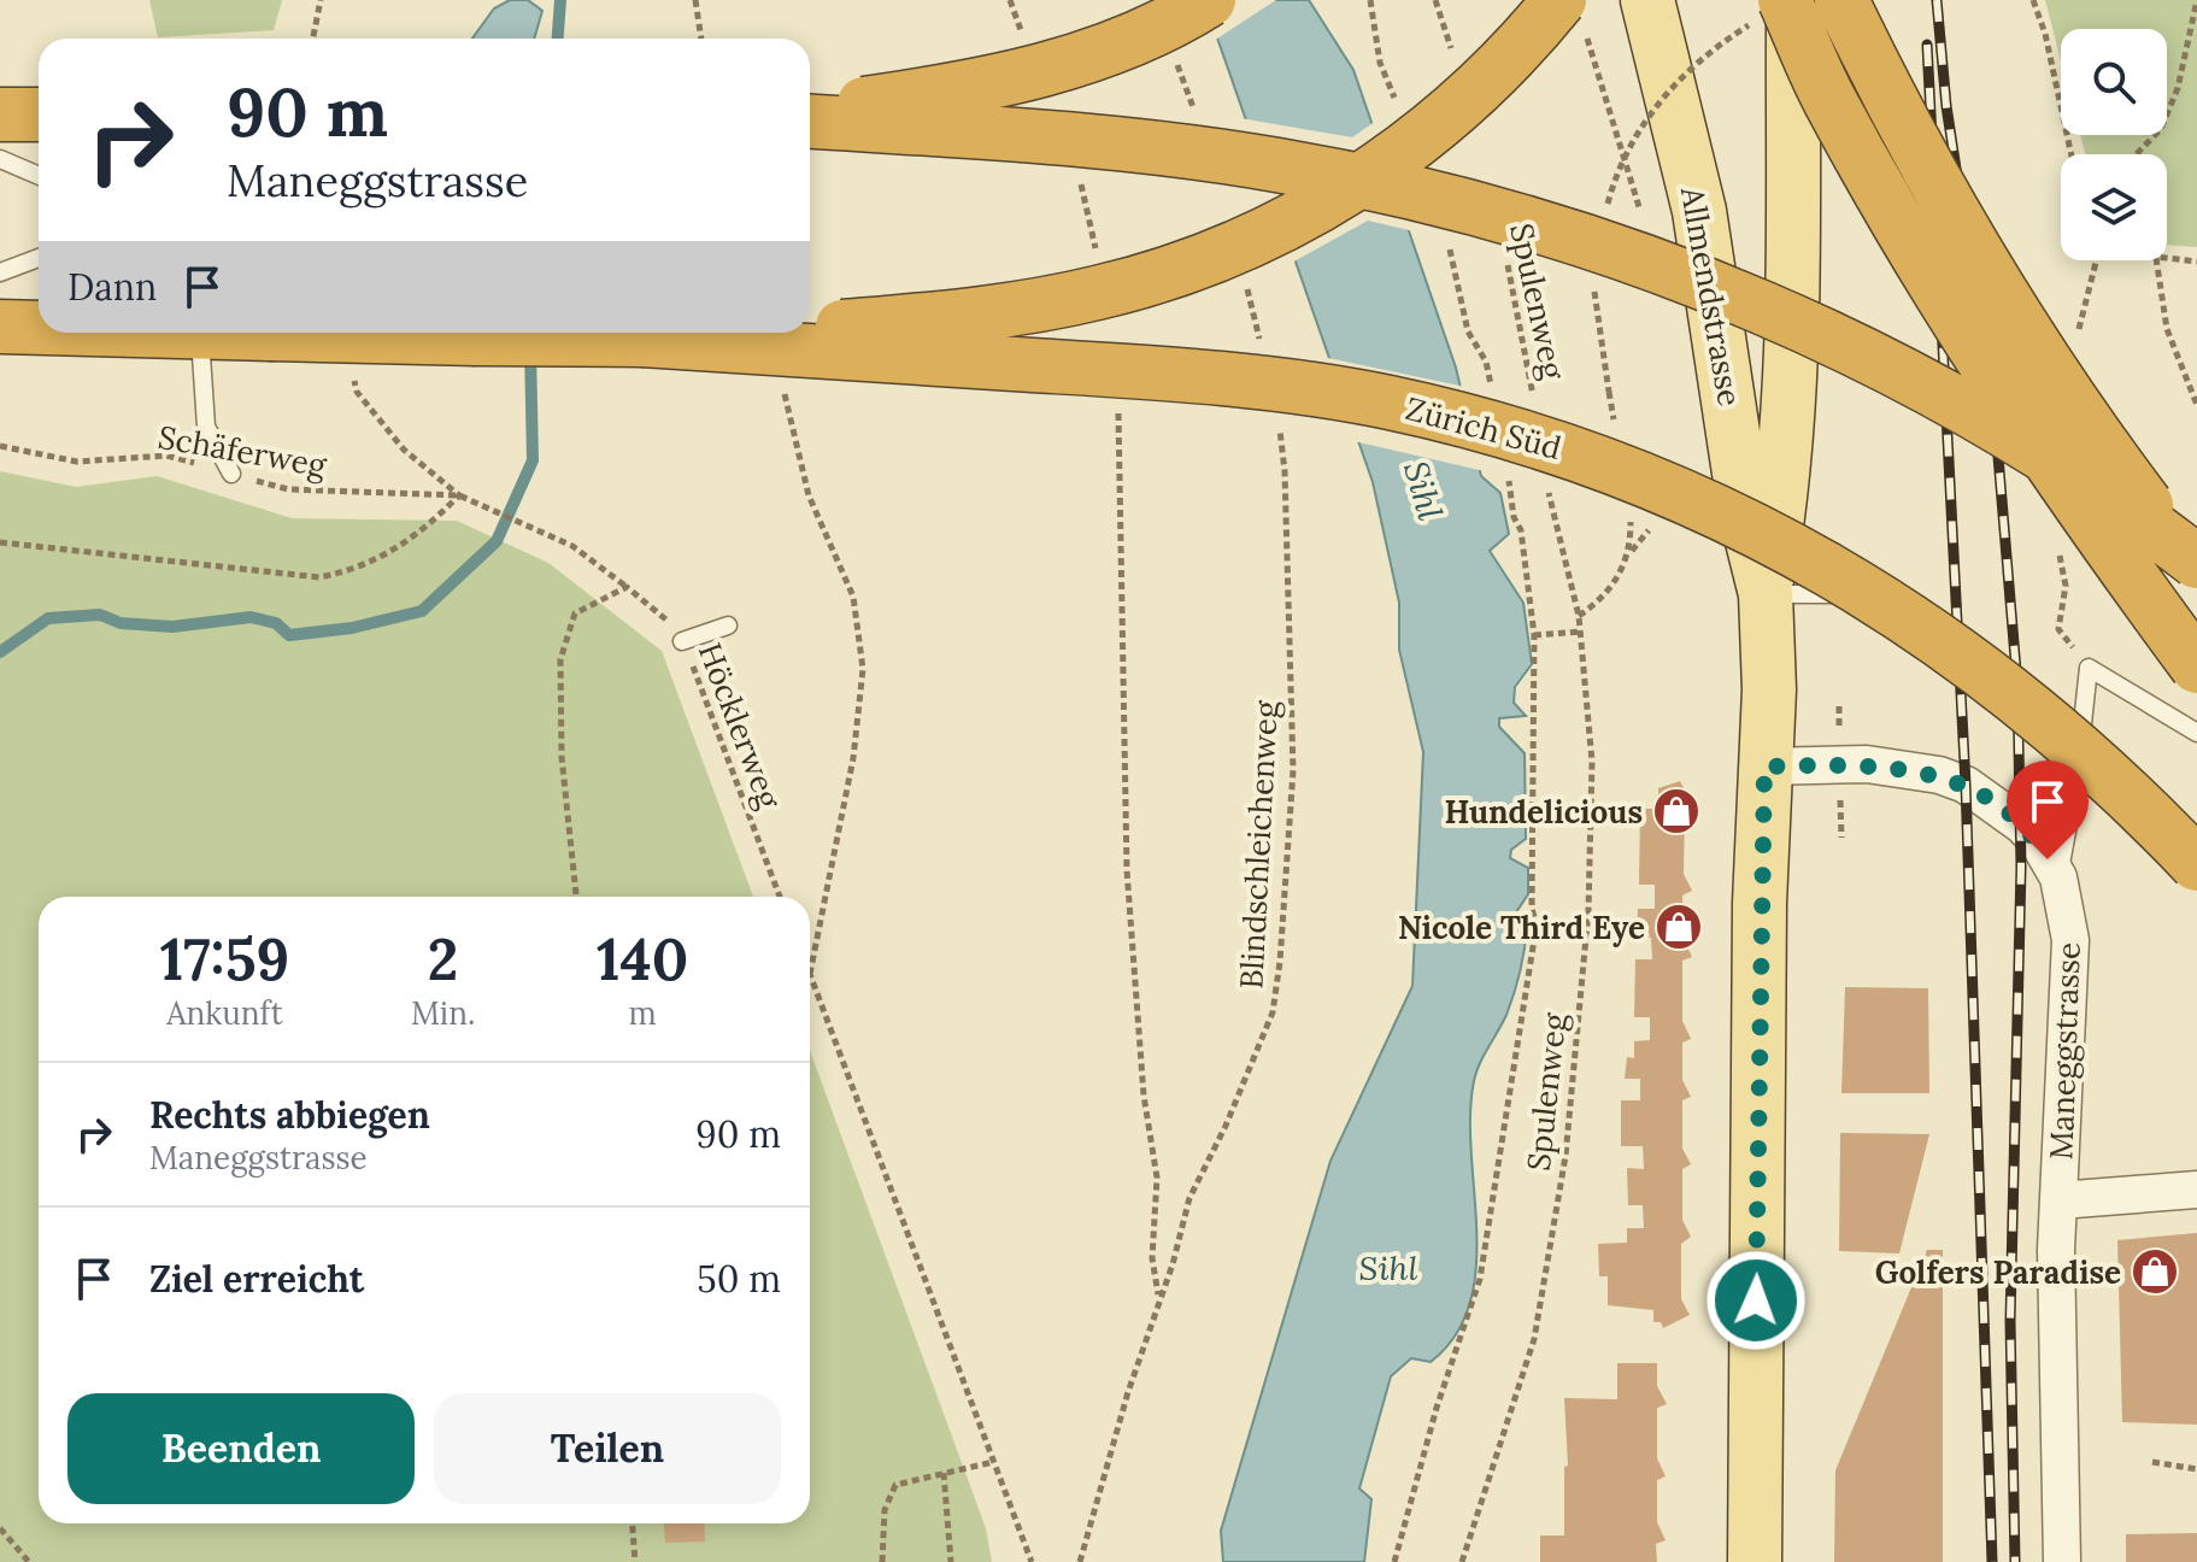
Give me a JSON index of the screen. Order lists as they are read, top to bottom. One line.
{"streets":{"highway":["Zürich Süd"],"main road":["Allmendstrasse"],"street":["Maneggstrasse"],"path":["Spulenweg","Schäferweg","Höcklerweg","Blindschleichenweg"]},"crossings":[["Allmendstrasse","Maneggstrasse"],["Schäferweg","Höcklerweg"]],"water":["Sihl"],"places":{"shop":["Hundelicious","Nicole Third Eye","Golfers Paradise"]},"page":{"turn":["90 m","Maneggstrasse"],"then":"Dann","eta":["17:59","Ankunft","2","Min.","140","m"],"list":[{"name":"Rechts abbiegen","note":"Maneggstrasse","value":"90 m"},{"name":"Ziel erreicht","value":"50 m"}],"buttons":["Beenden","Teilen"]}}
